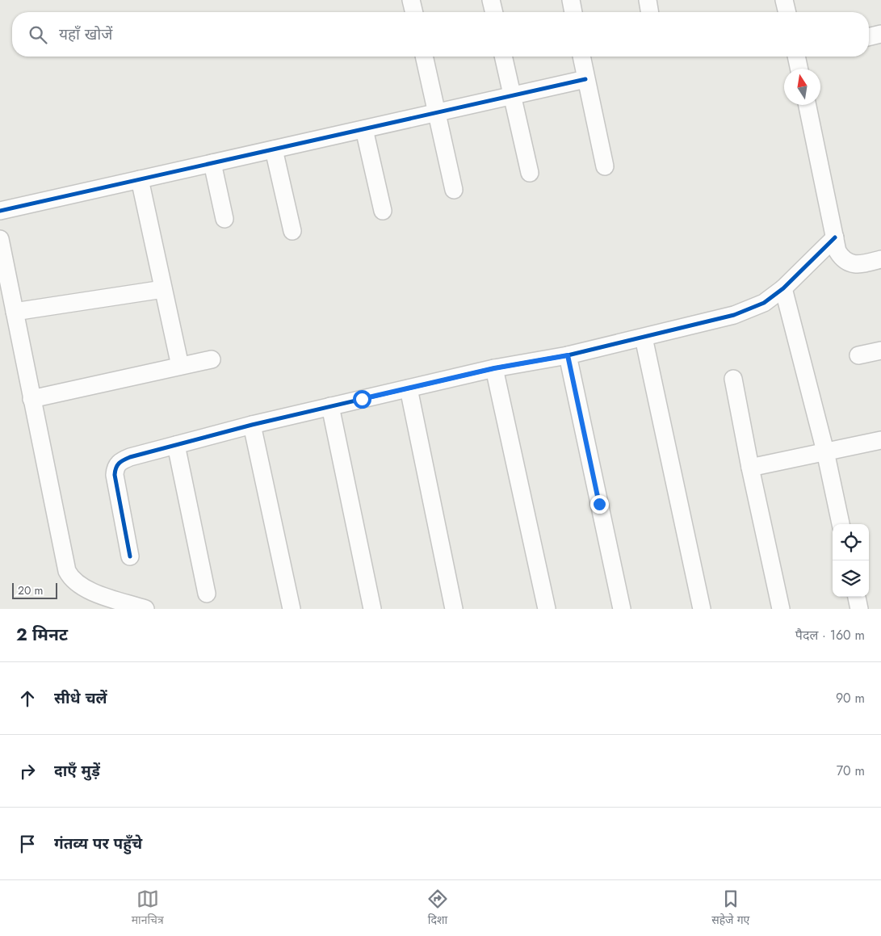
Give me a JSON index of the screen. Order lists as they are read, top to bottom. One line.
{"scale_bar":"20 m","north":"top","page":{"search":"यहाँ खोजें","scale":"20 m","heading":["2 मिनट","पैदल · 160 m"],"list":[["सीधे चलें","90 m"],["दाएँ मुड़ें","70 m"],"गंतव्य पर पहुँचे"],"nav":["मानचित्र","दिशा","सहेजे गए"]}}
